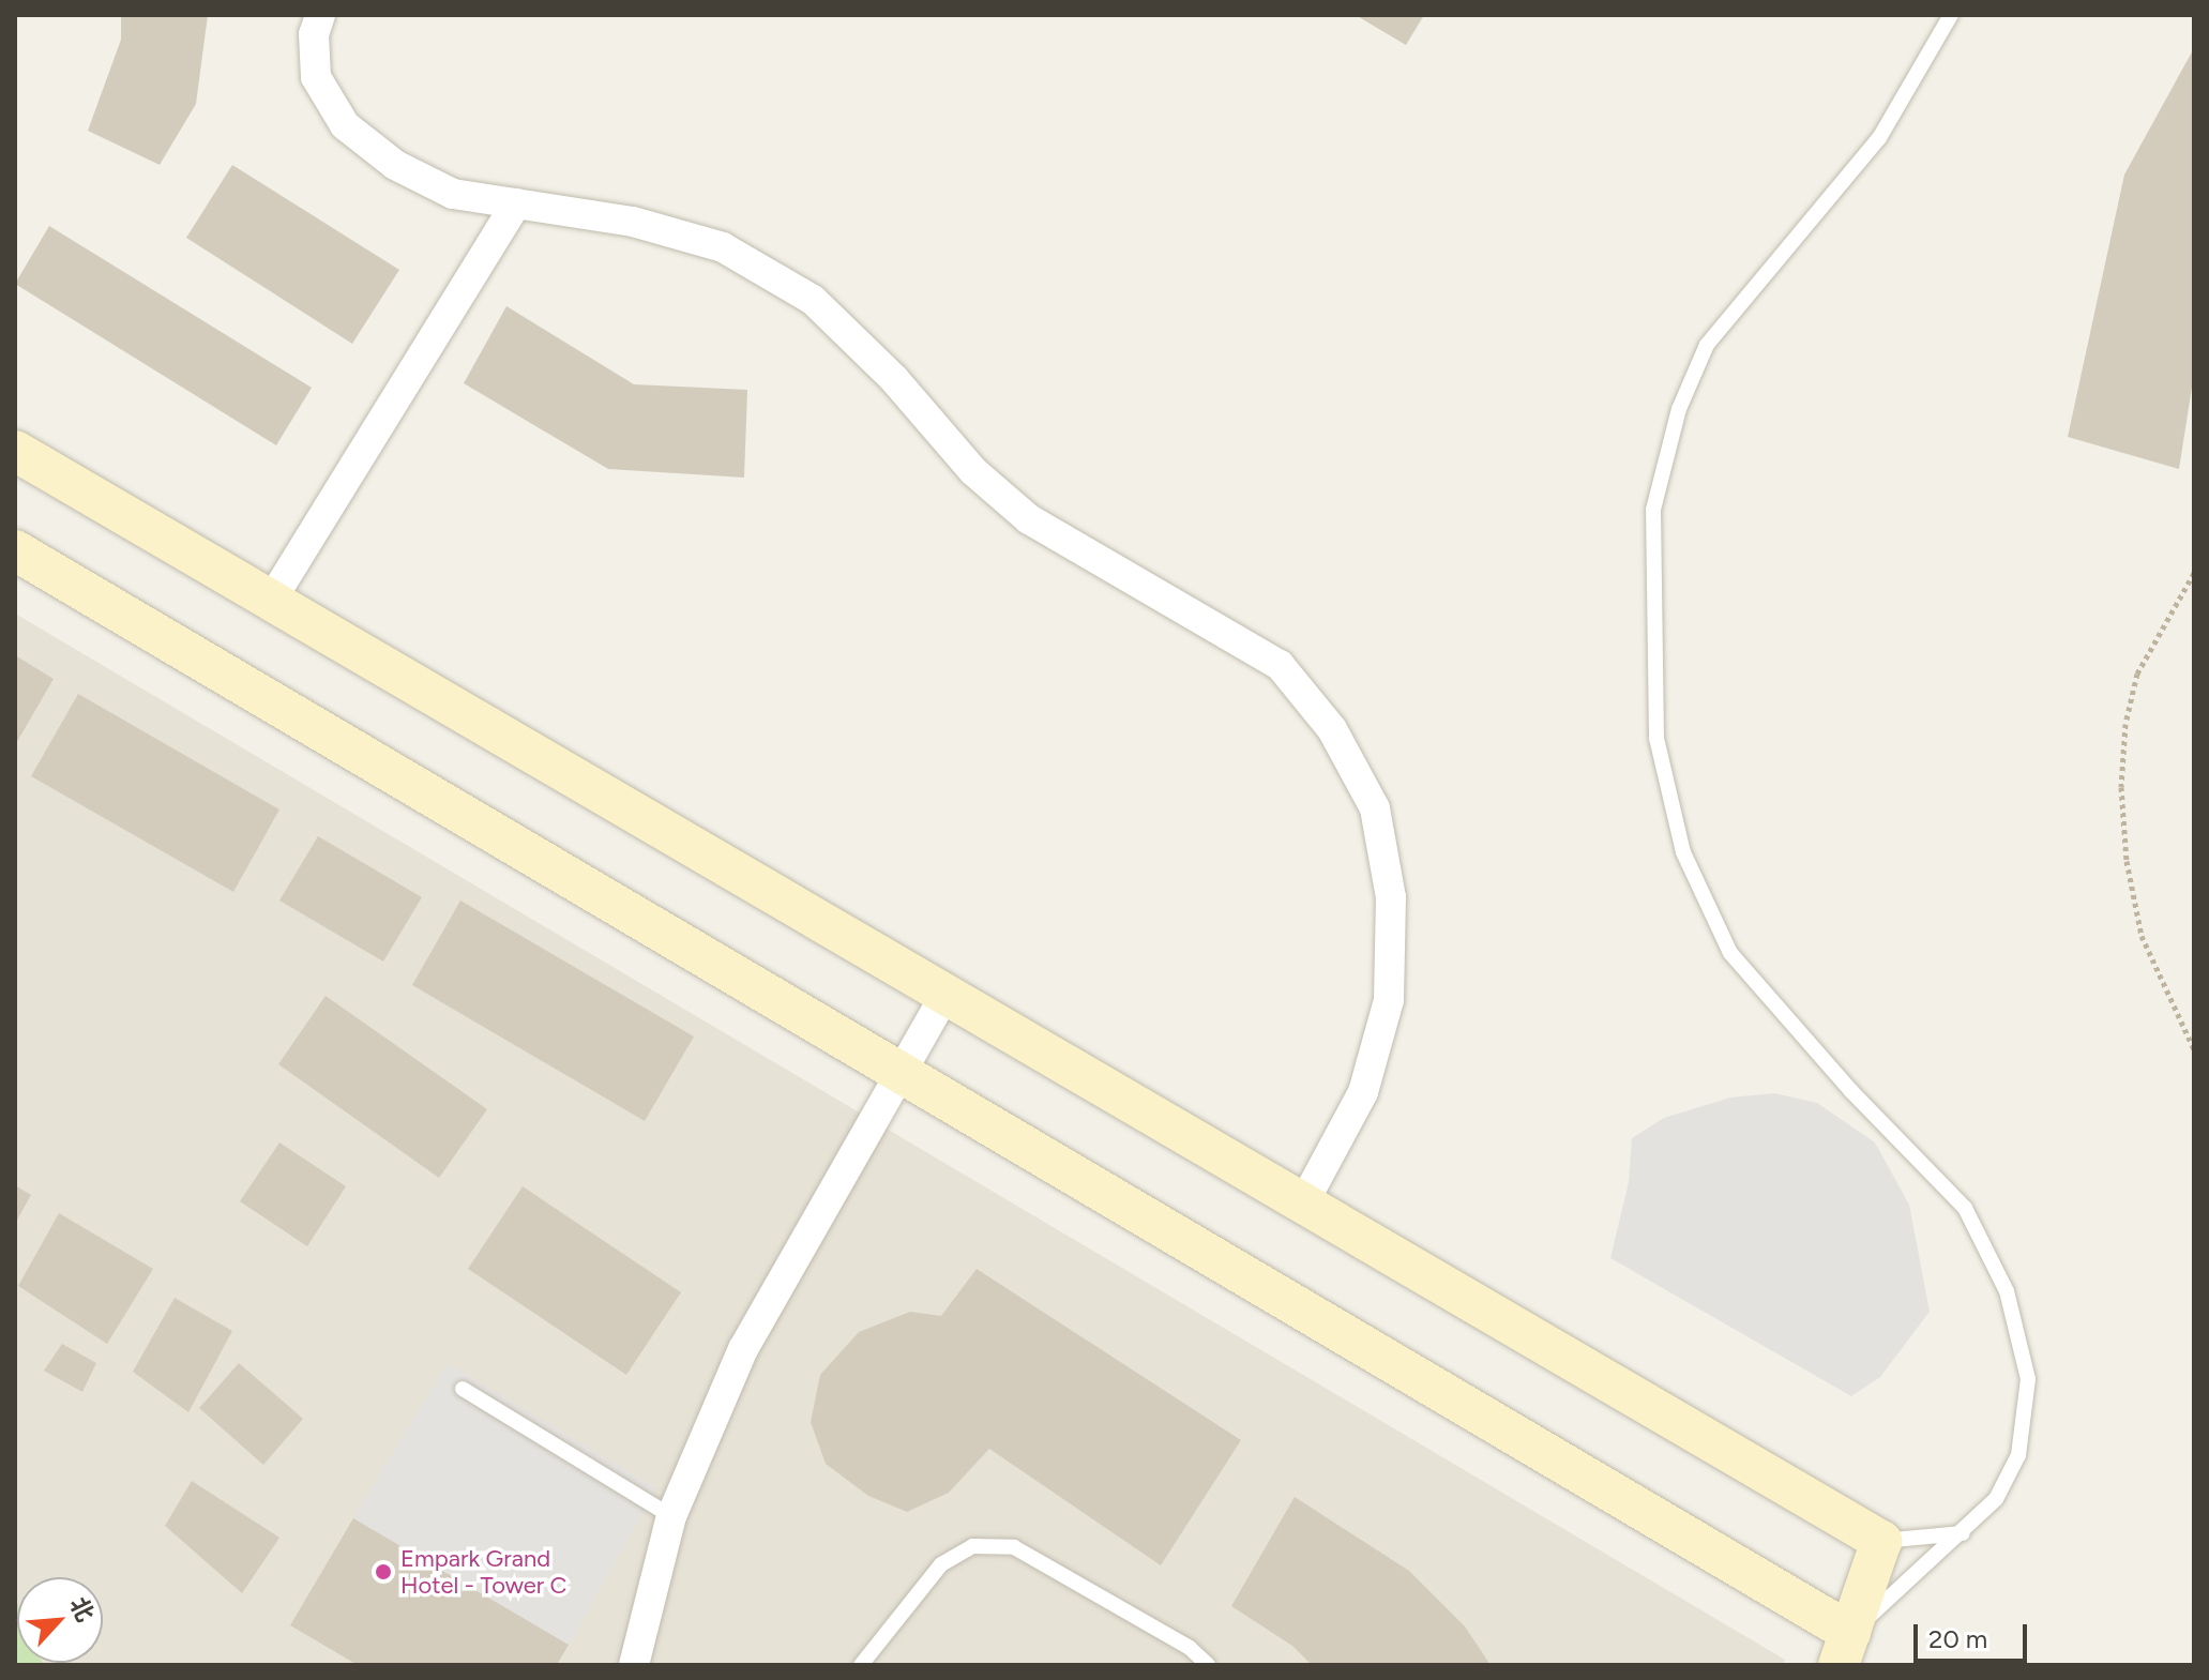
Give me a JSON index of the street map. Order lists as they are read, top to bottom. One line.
{"places":["Empark Grand Hotel - Tower C"],"scale_bar":"20 m","north":"top right"}
